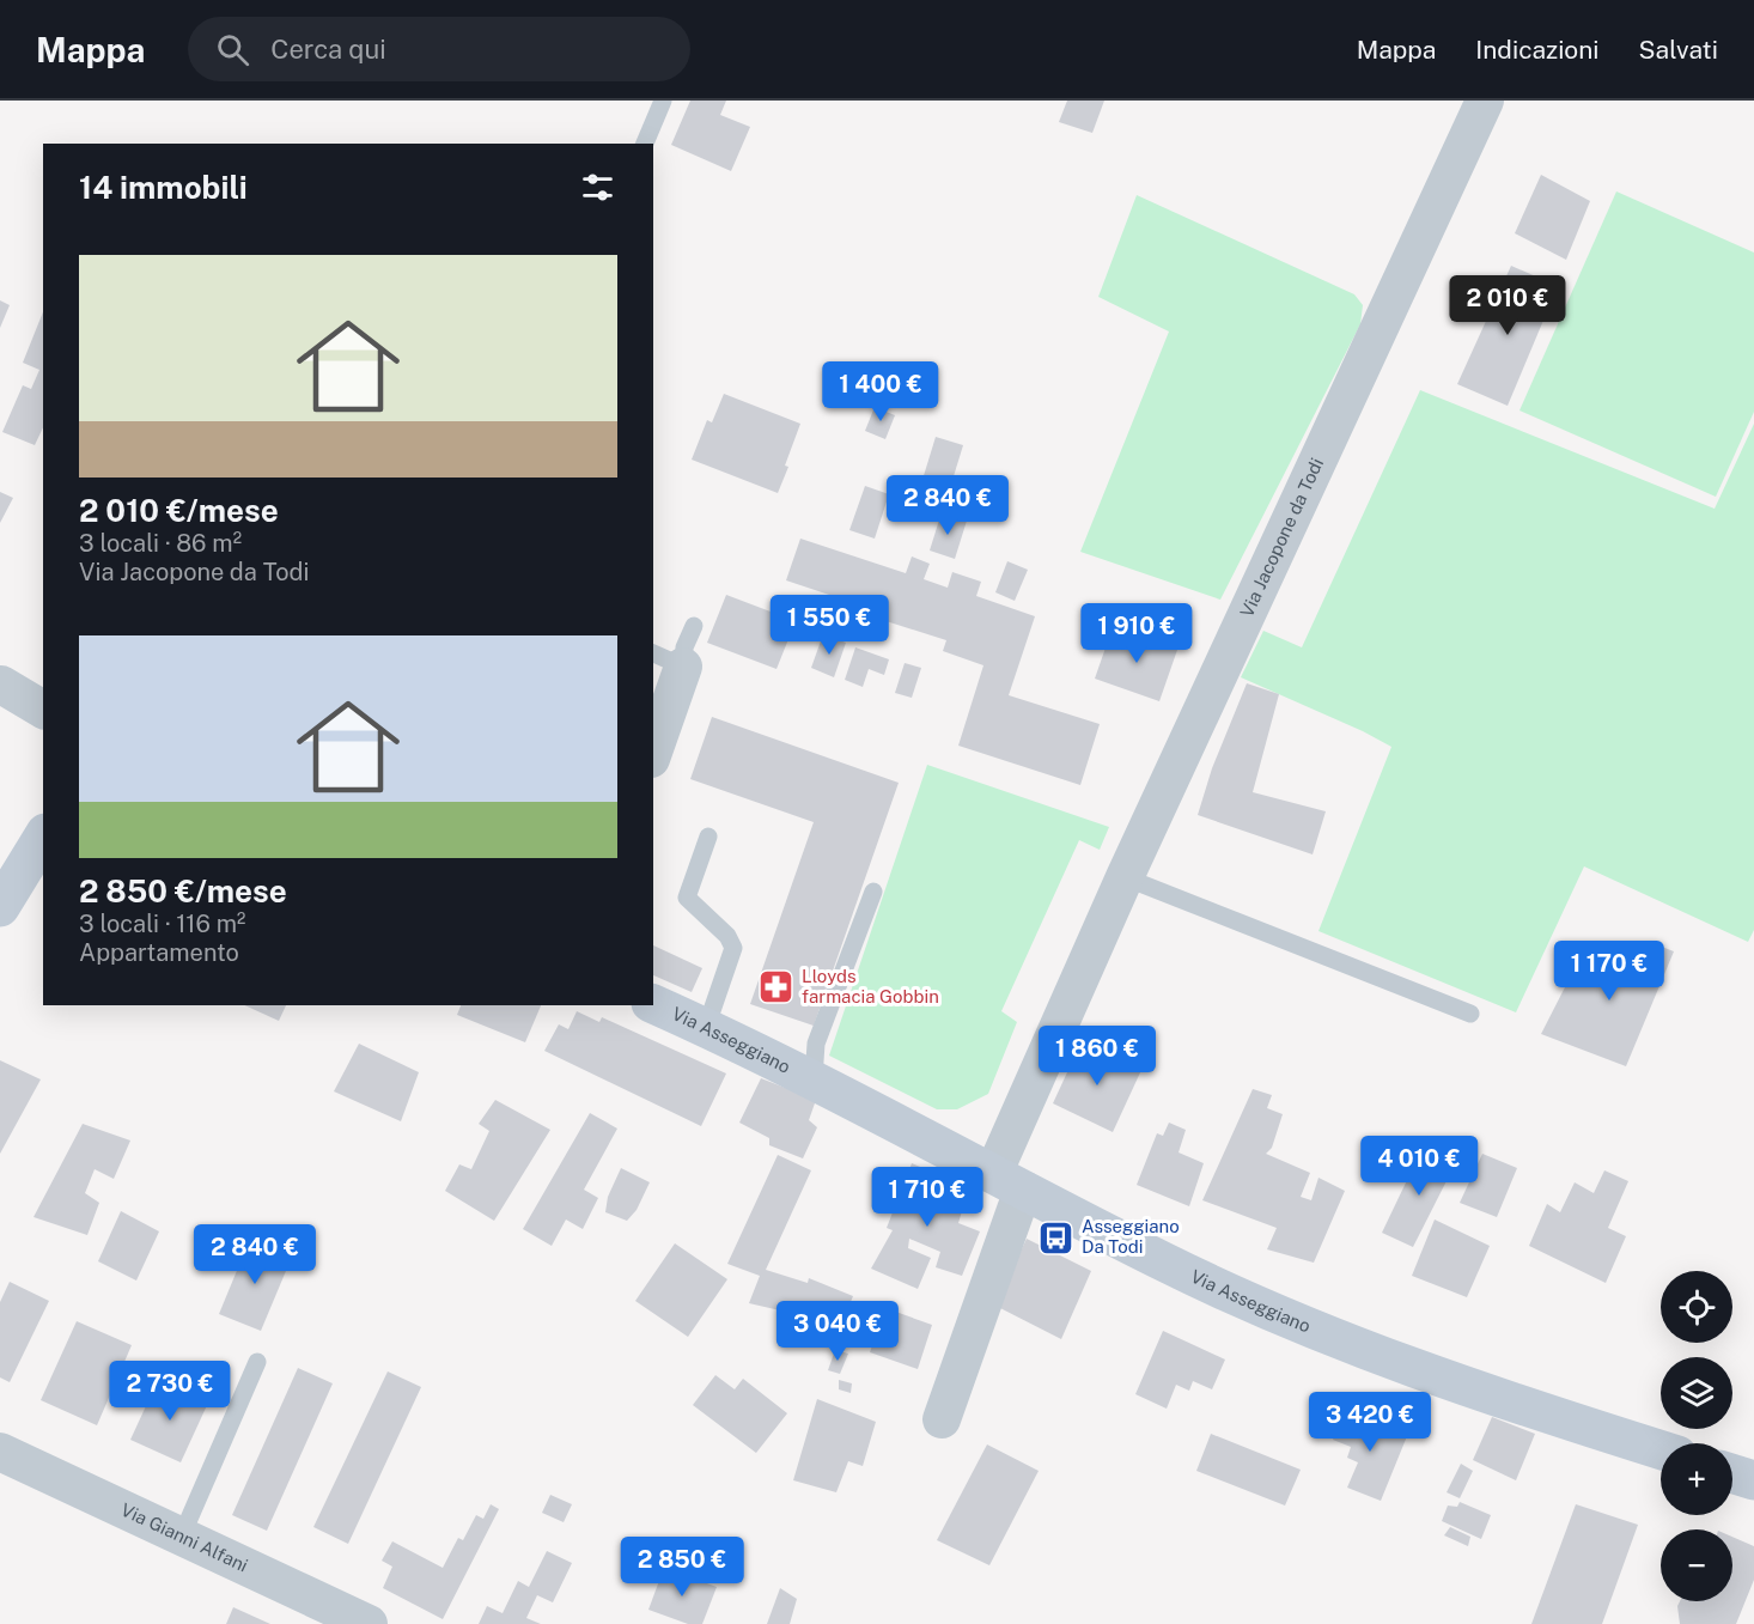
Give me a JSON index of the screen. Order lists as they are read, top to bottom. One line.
{"streets":{"street":["Via Jacopone da Todi","Via Asseggiano","Via Gianni Alfani"]},"crossings":[["Via Jacopone da Todi","Via Asseggiano"]],"places":{"pharmacy":["Lloyds farmacia Gobbin"],"bus stop":["Asseggiano Da Todi"]},"page":{"header":"Mappa","search":"Cerca qui","nav":["Mappa","Indicazioni","Salvati"],"heading":"14 immobili","list":[{"name":"2 010 €/mese","note":"3 locali · 86 m² · Via Jacopone da Todi"},{"name":"2 850 €/mese","note":"3 locali · 116 m² · Appartamento"}],"price":["2 010 €","1 400 €","2 840 €","1 550 €","1 910 €","1 170 €","1 860 €","4 010 €","1 710 €","2 840 €","3 040 €","2 730 €","3 420 €","2 850 €"],"map_buttons":["+","−"]}}
